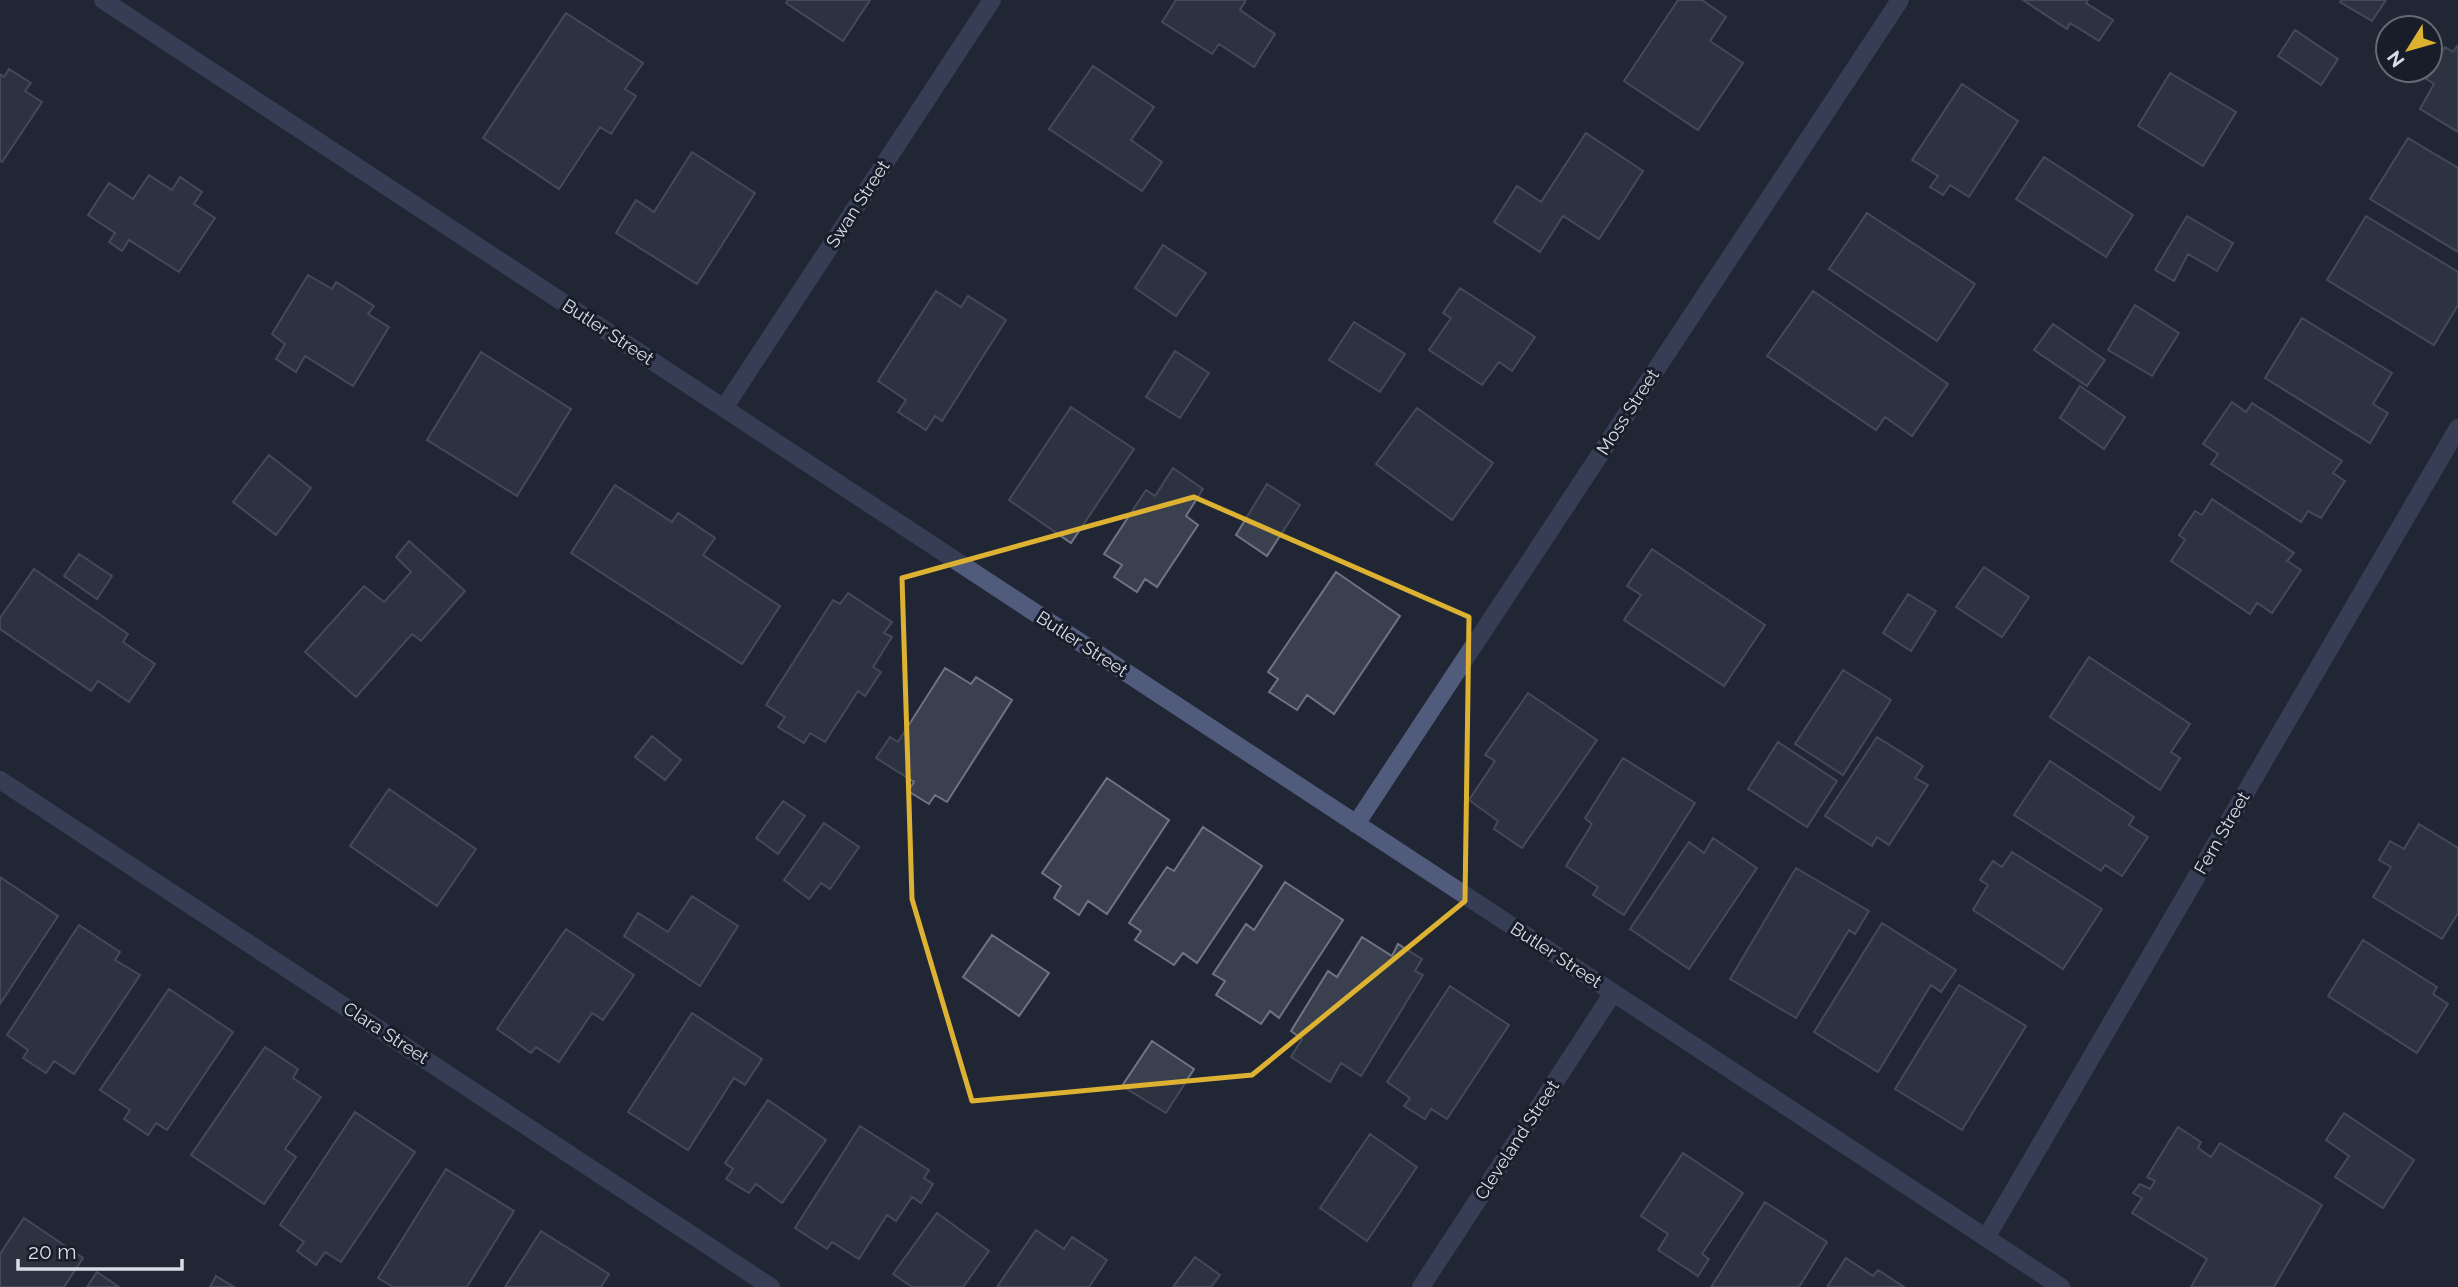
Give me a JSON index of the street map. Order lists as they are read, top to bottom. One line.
{"streets":{"street":["Swan Street","Butler Street","Moss Street","Fern Street","Clara Street","Cleveland Street"]},"crossings":[["Swan Street","Butler Street"],["Butler Street","Moss Street"],["Butler Street","Fern Street"],["Butler Street","Cleveland Street"]],"scale_bar":"20 m","north":"bottom left"}
